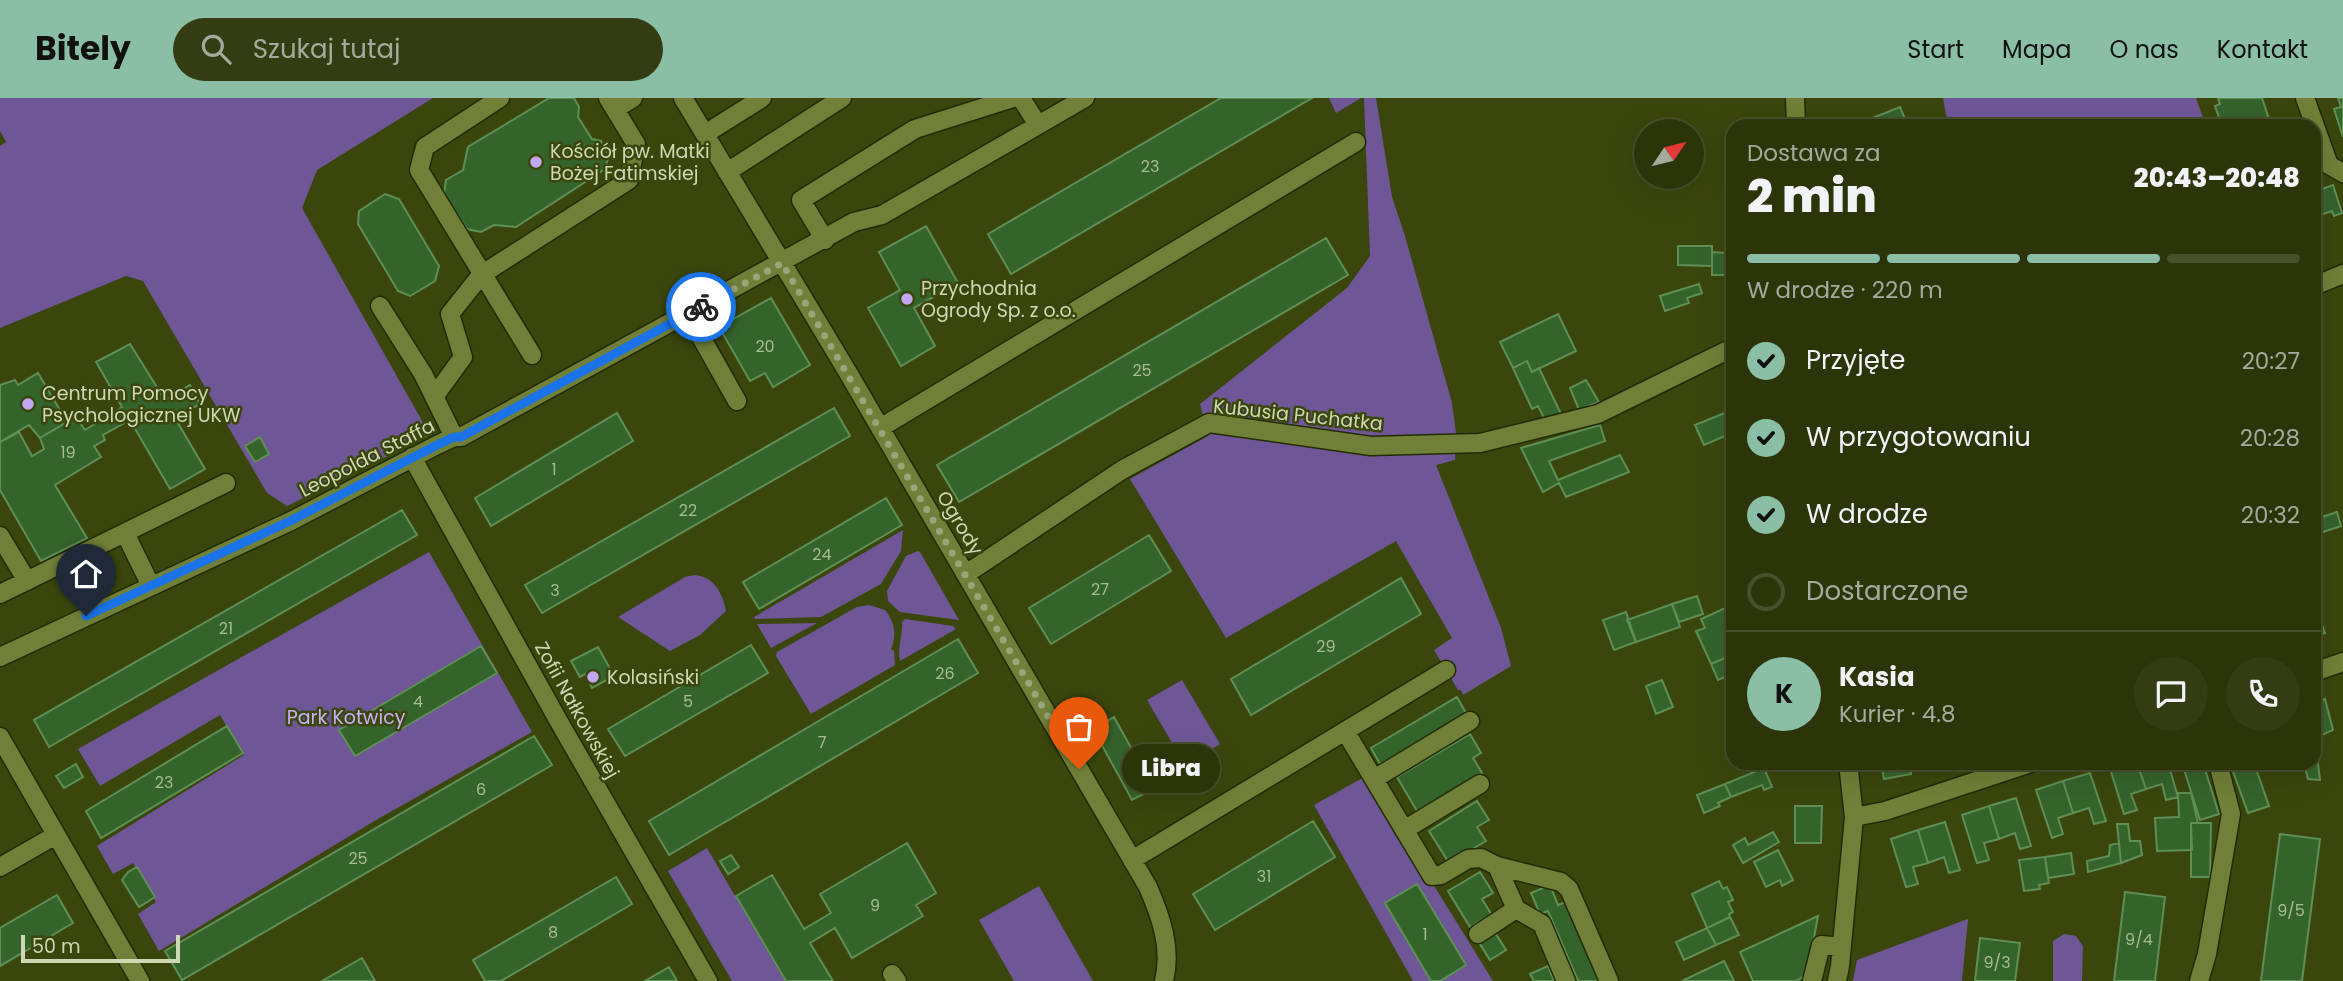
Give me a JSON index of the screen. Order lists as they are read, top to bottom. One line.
{"streets":{"street":["Kubusia Puchatka","Leopolda Staffa","Ogrody","Zofii Nałkowskiej"]},"crossings":[["Kubusia Puchatka","Ogrody"],["Leopolda Staffa","Ogrody"],["Leopolda Staffa","Zofii Nałkowskiej"]],"parks":["Park Kotwicy"],"places":["Kościół pw. Matki Bożej Fatimskiej","Przychodnia Ogrody Sp. z o.o.","Centrum Pomocy Psychologicznej UKW","Kolasiński","Libra"],"house_numbers":["23","20","25","19","1","22","24","27","3","21","29","26","4","5","7","23","6","25","31","9","9/5","8","1","9/4","9/3"],"scale_bar":"50 m","north":"top right","page":{"header":"Bitely","search":"Szukaj tutaj","nav":["Start","Mapa","O nas","Kontakt"],"heading":["2 min","Dostawa za","20:43–20:48"],"panel":["Kasia","Kurier · 4.8"],"bar":"W drodze · 220 m","list":[["Przyjęte","20:27"],["W przygotowaniu","20:28"],["W drodze","20:32"],"Dostarczone"],"round":"K","bubble":"Libra","scale":"50 m"}}
